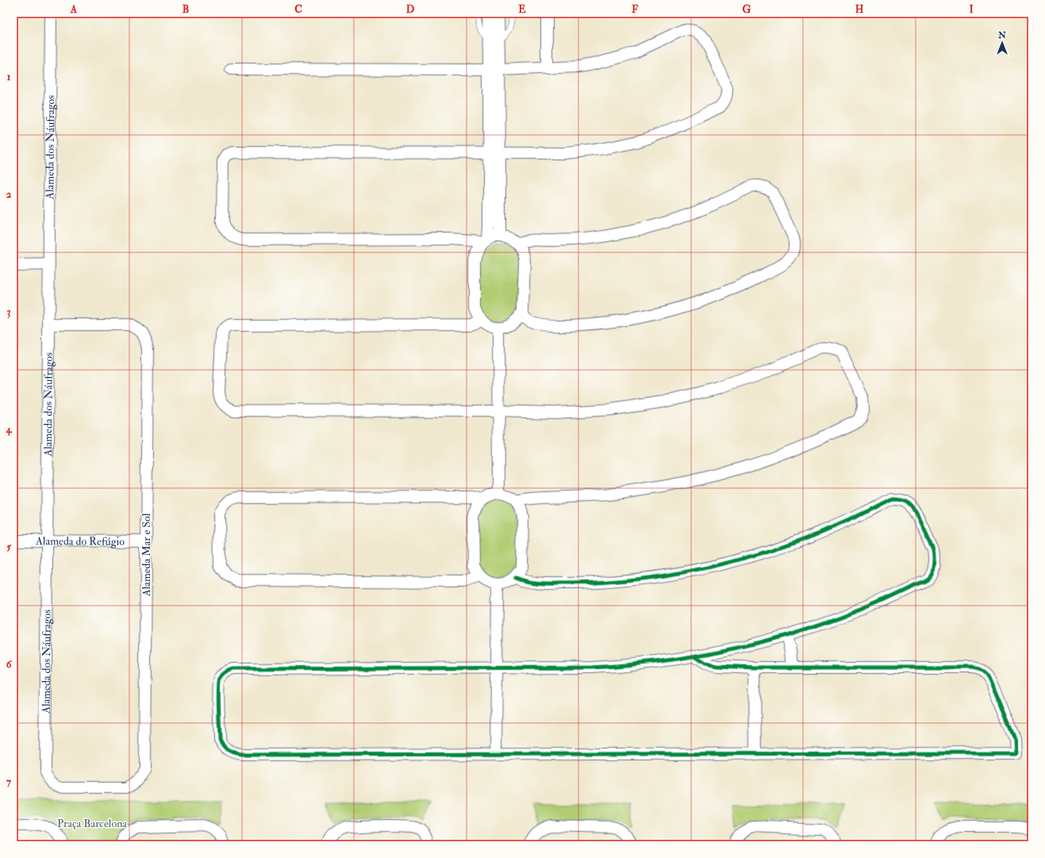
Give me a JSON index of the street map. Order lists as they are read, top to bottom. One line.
{"streets":{"street":["Alameda dos Náufragos","Alameda do Refúgio","Alameda Mar e Sol"]},"crossings":[["Alameda dos Náufragos","Alameda do Refúgio"],["Alameda dos Náufragos","Alameda Mar e Sol"],["Alameda do Refúgio","Alameda Mar e Sol"]],"parks":["Praça Barcelona"],"north":"top","grid":{"columns":["A","B","C","D","E","F","G","H","I"],"rows":["1","2","3","4","5","6","7"]}}
